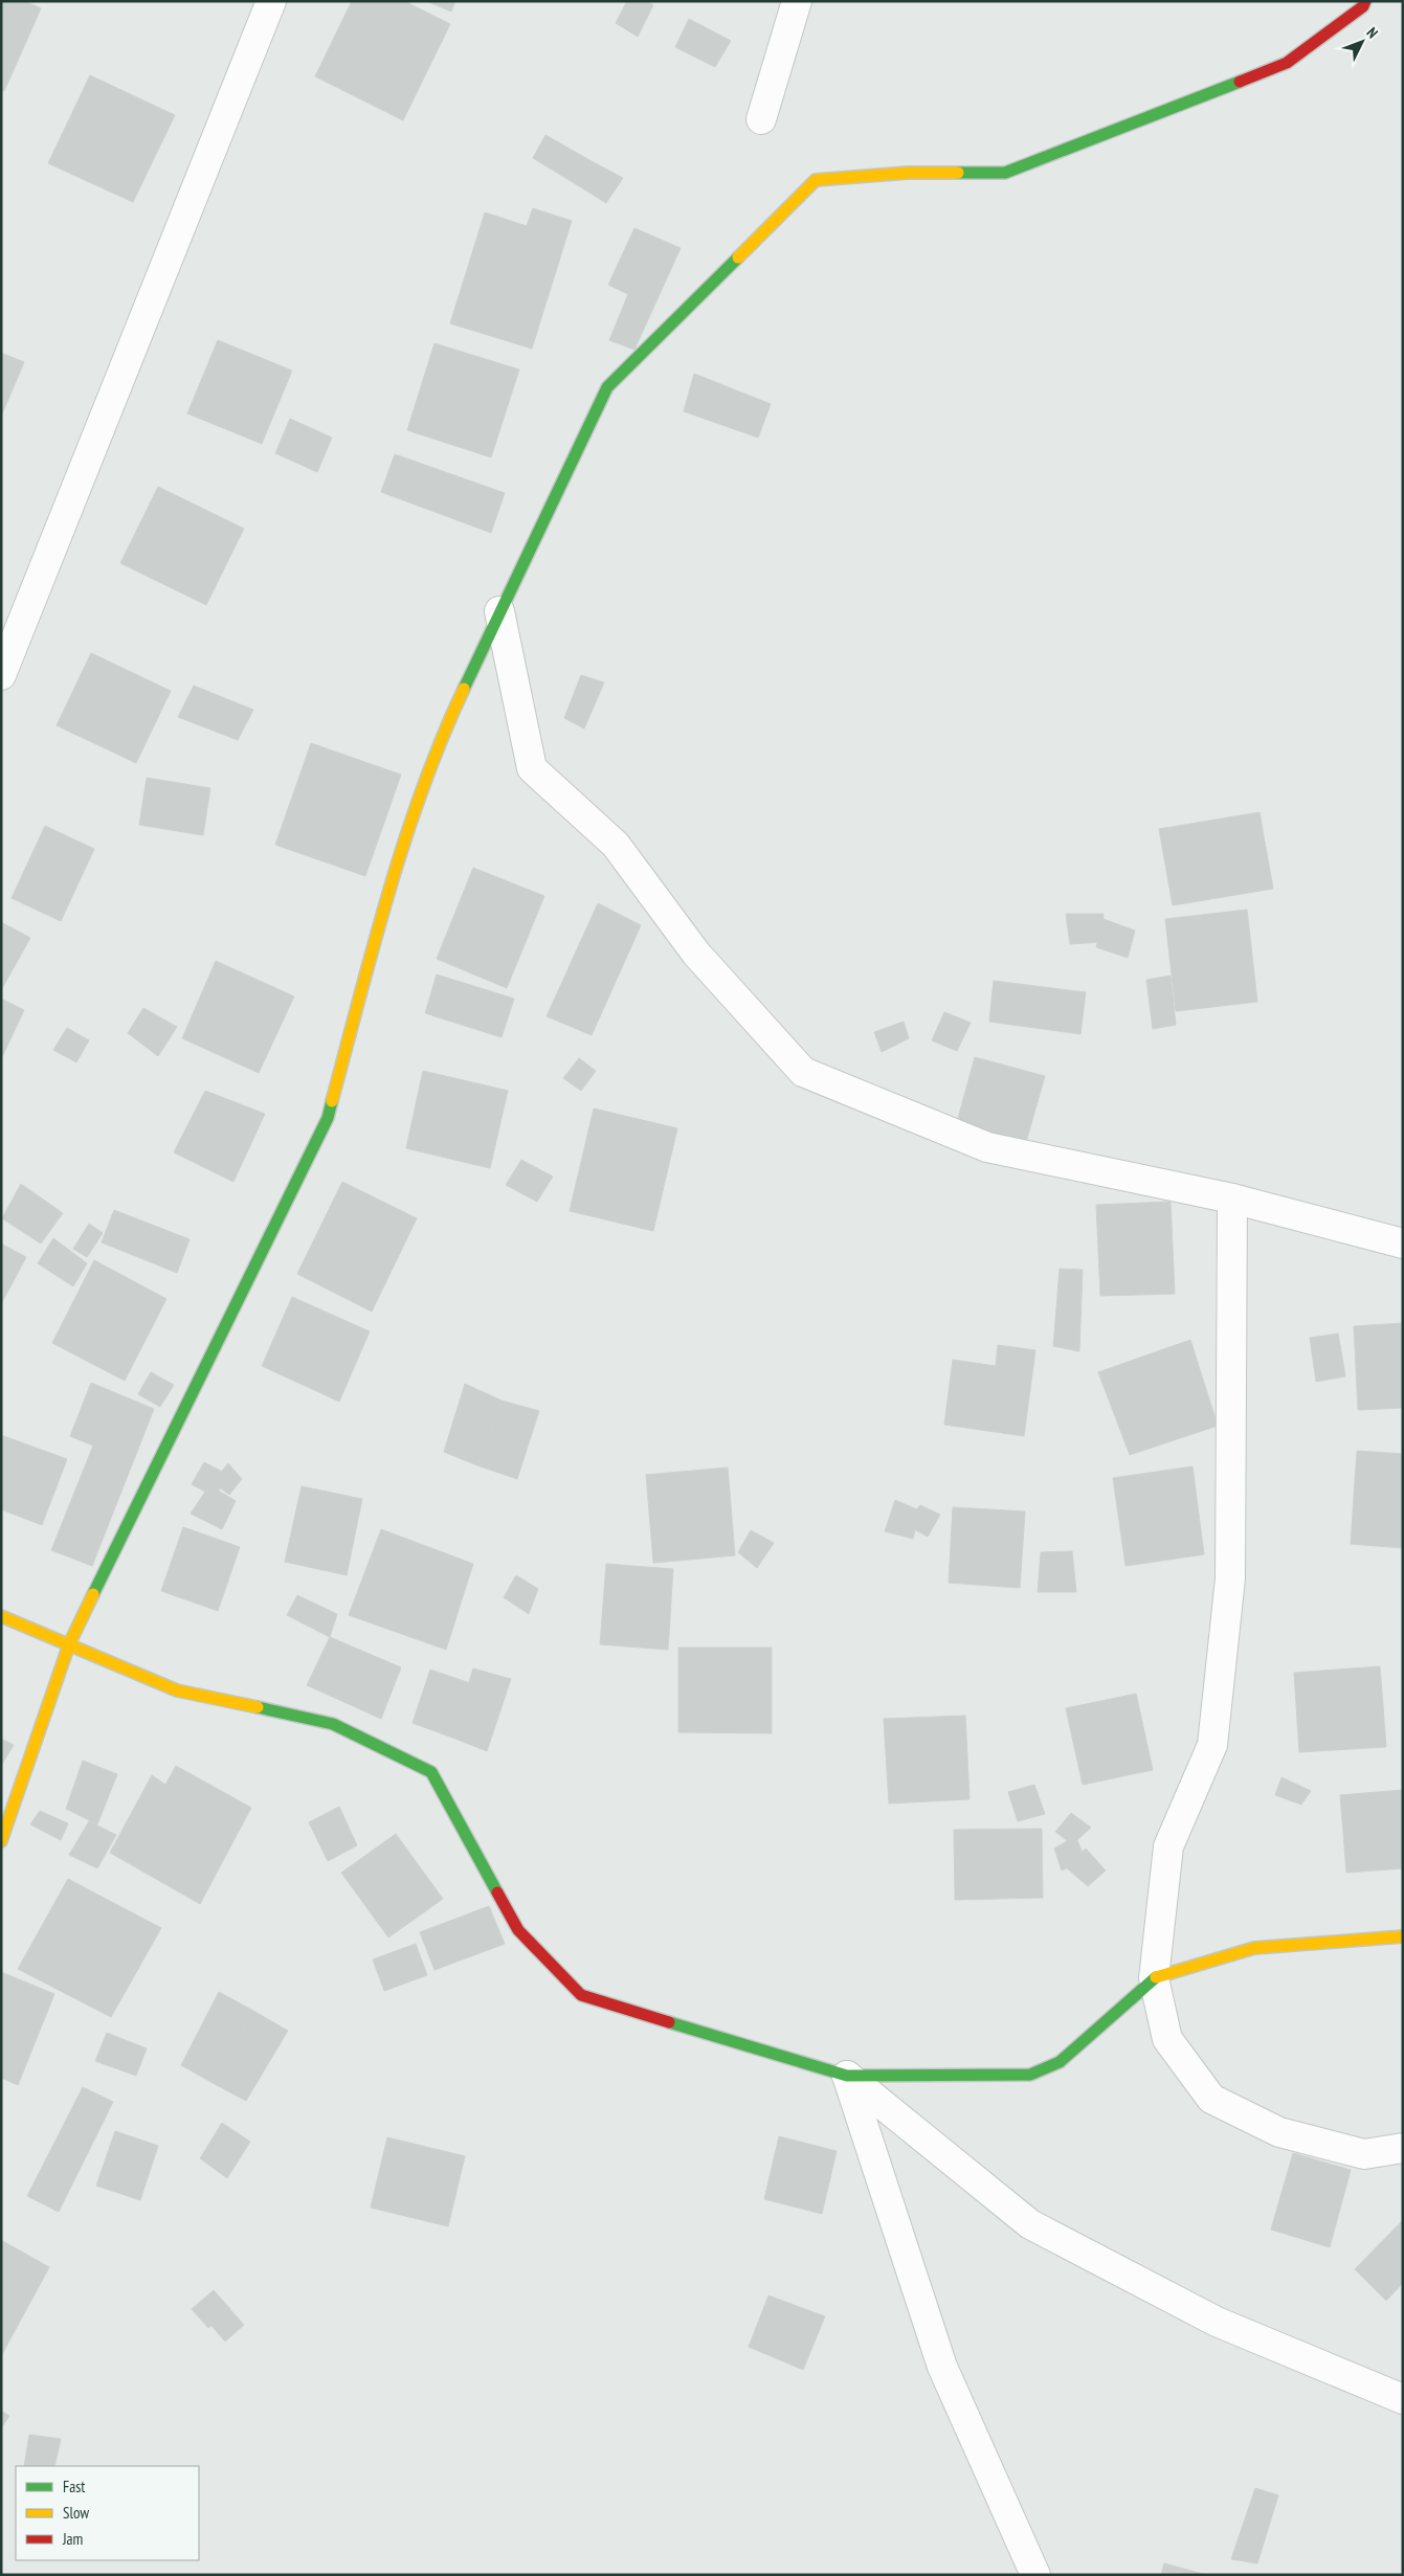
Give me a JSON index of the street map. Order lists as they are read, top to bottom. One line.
{"legend":["Fast","Slow","Jam"],"north":"top right"}
